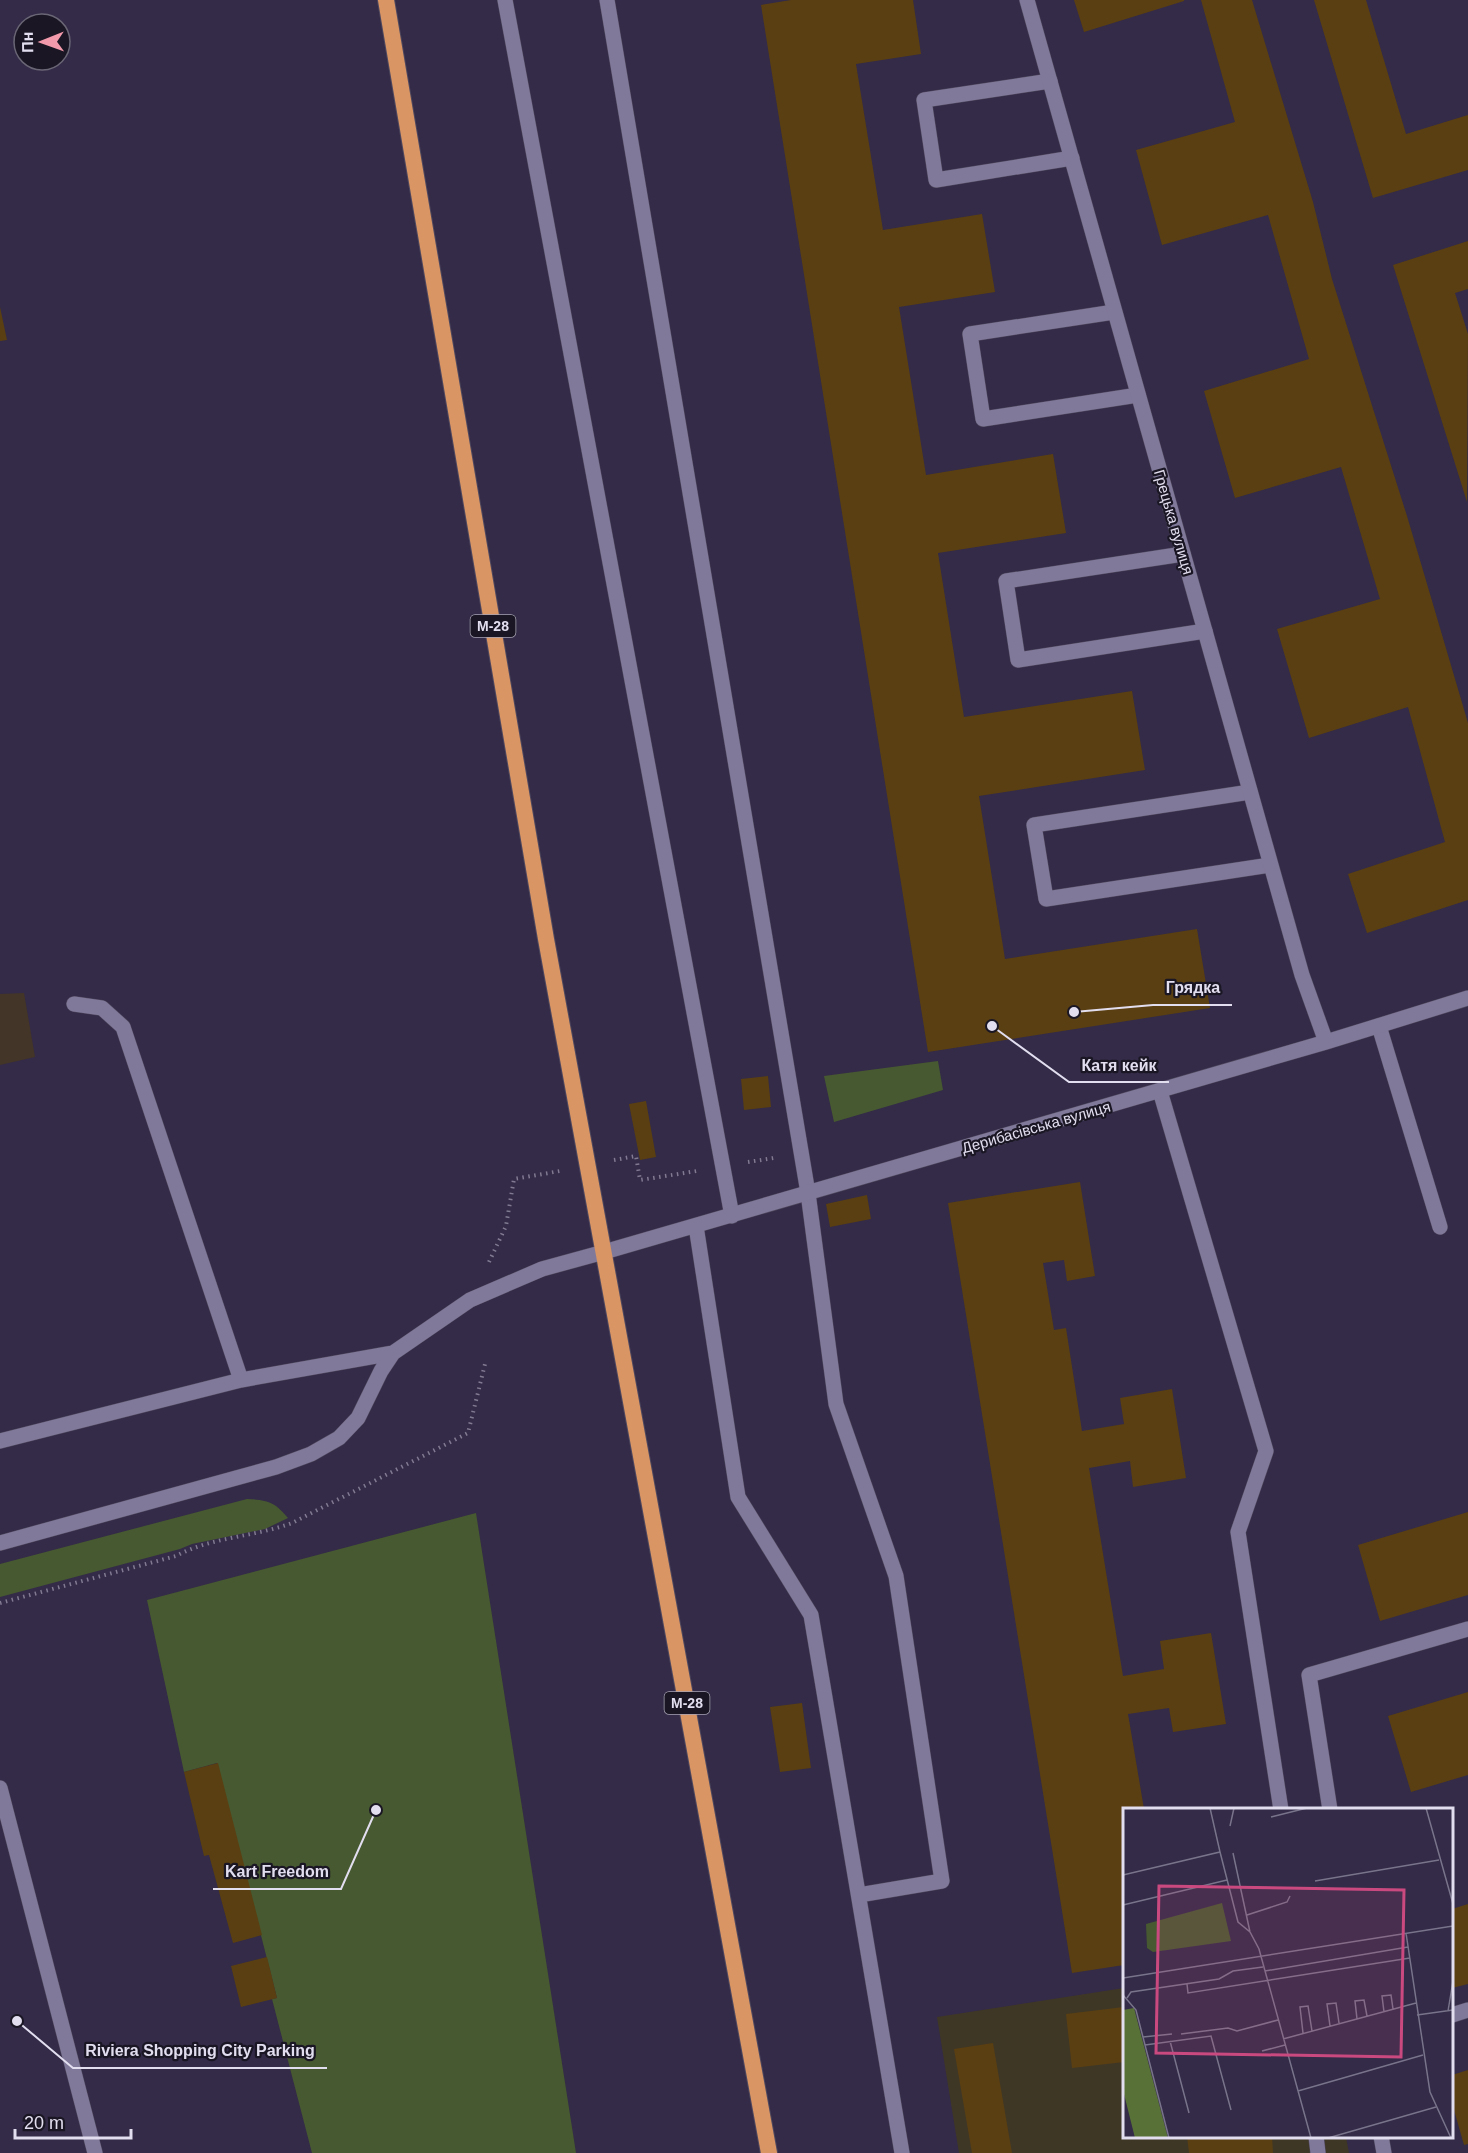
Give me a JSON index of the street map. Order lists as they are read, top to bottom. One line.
{"streets":{"highway":["М-28"],"street":["Грецька вулиця","Дерибасівська вулиця"]},"crossings":[["Грецька вулиця","Дерибасівська вулиця"],["М-28","Дерибасівська вулиця"]],"places":["Грядка","Катя кейк","Kart Freedom","Riviera Shopping City Parking"],"scale_bar":"20 m","north":"left"}
